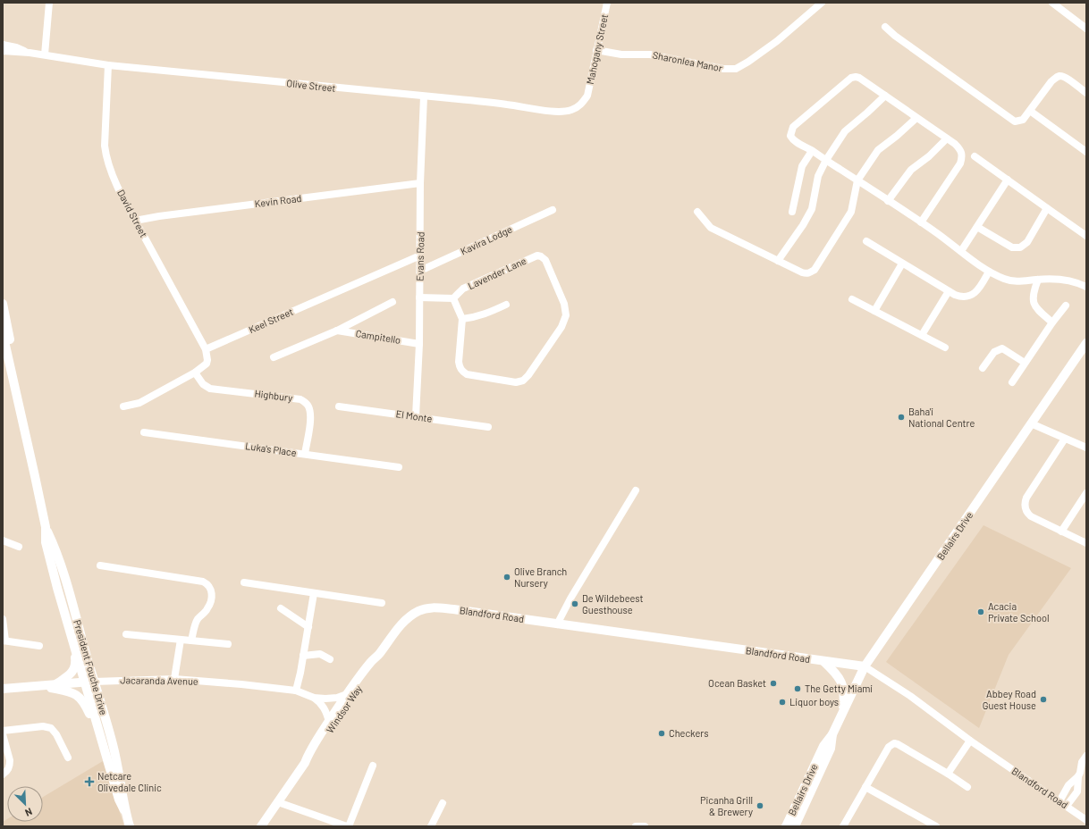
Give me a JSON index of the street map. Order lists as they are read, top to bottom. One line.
{"streets":{"street":["Mahogany Street","Sharonlea Manor","Olive Street","Kevin Road","David Street","Kavira Lodge","Evans Road","Lavender Lane","Keel Street","Campitello","Highbury","El Monte","Luka's Place","Bellairs Drive","Blandford Road","President Fouche Drive","Jacaranda Avenue","Windsor Way"]},"crossings":[["Mahogany Street","Sharonlea Manor"],["Mahogany Street","Olive Street"],["Olive Street","David Street"],["Olive Street","Evans Road"],["Kevin Road","David Street"],["Kevin Road","Evans Road"],["David Street","Keel Street"],["Kavira Lodge","Evans Road"],["Evans Road","Keel Street"],["Evans Road","Campitello"],["Evans Road","El Monte"],["Highbury","Luka's Place"],["Bellairs Drive","Blandford Road"],["Blandford Road","Windsor Way"],["President Fouche Drive","Jacaranda Avenue"],["Jacaranda Avenue","Windsor Way"]],"places":{"other":["Baha'i National Centre","Olive Branch Nursery","De Wildebeest Guesthouse","Acacia Private School","Ocean Basket","The Getty Miami","Abbey Road Guest House","Liquor boys","Checkers","Picanha Grill & Brewery"],"health":["Netcare Olivedale Clinic"]},"north":"bottom right"}
